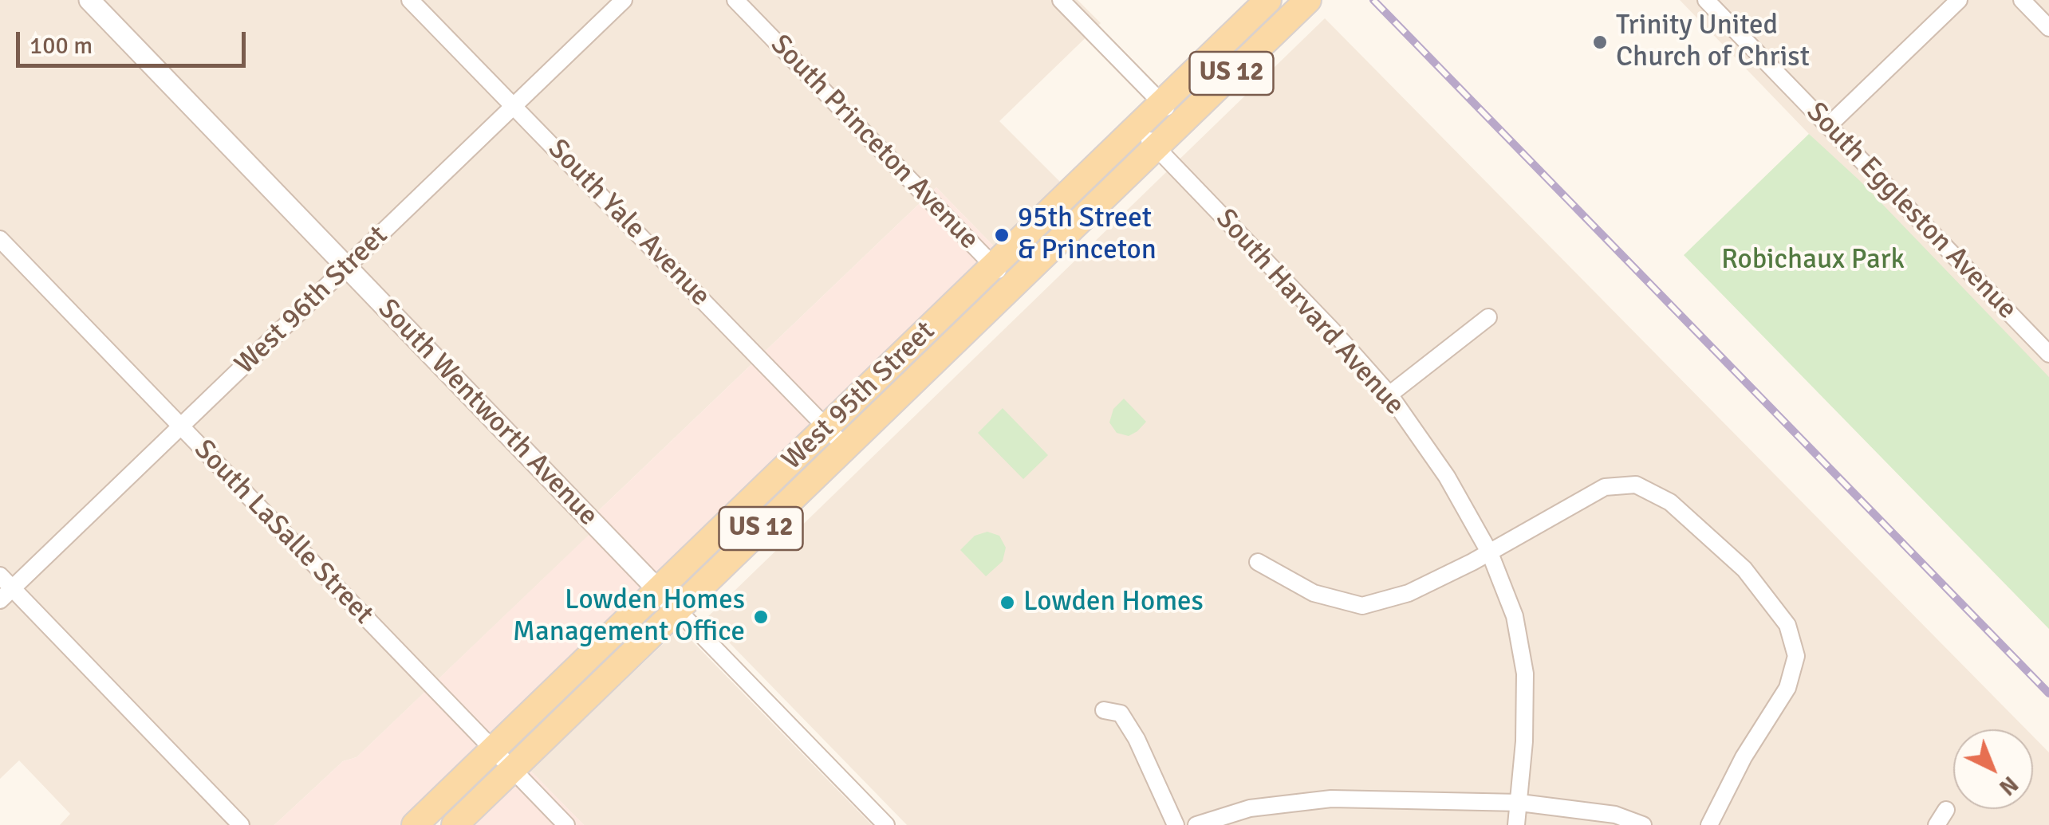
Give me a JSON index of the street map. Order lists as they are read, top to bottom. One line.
{"streets":{"main road":["US 12","West 95th Street"],"street":["South Princeton Avenue","South Eggleston Avenue","South Yale Avenue","West 96th Street","South Harvard Avenue","South Wentworth Avenue","South LaSalle Street"]},"crossings":[["South Princeton Avenue","West 95th Street"],["South Yale Avenue","West 96th Street"],["South Yale Avenue","West 95th Street"],["West 96th Street","South Wentworth Avenue"],["West 96th Street","South LaSalle Street"],["South Harvard Avenue","West 95th Street"],["West 95th Street","South Wentworth Avenue"],["West 95th Street","South LaSalle Street"]],"parks":["Robichaux Park"],"places":["Trinity United Church of Christ","95th Street & Princeton","Lowden Homes","Lowden Homes Management Office"],"scale_bar":"100 m","north":"bottom right"}
